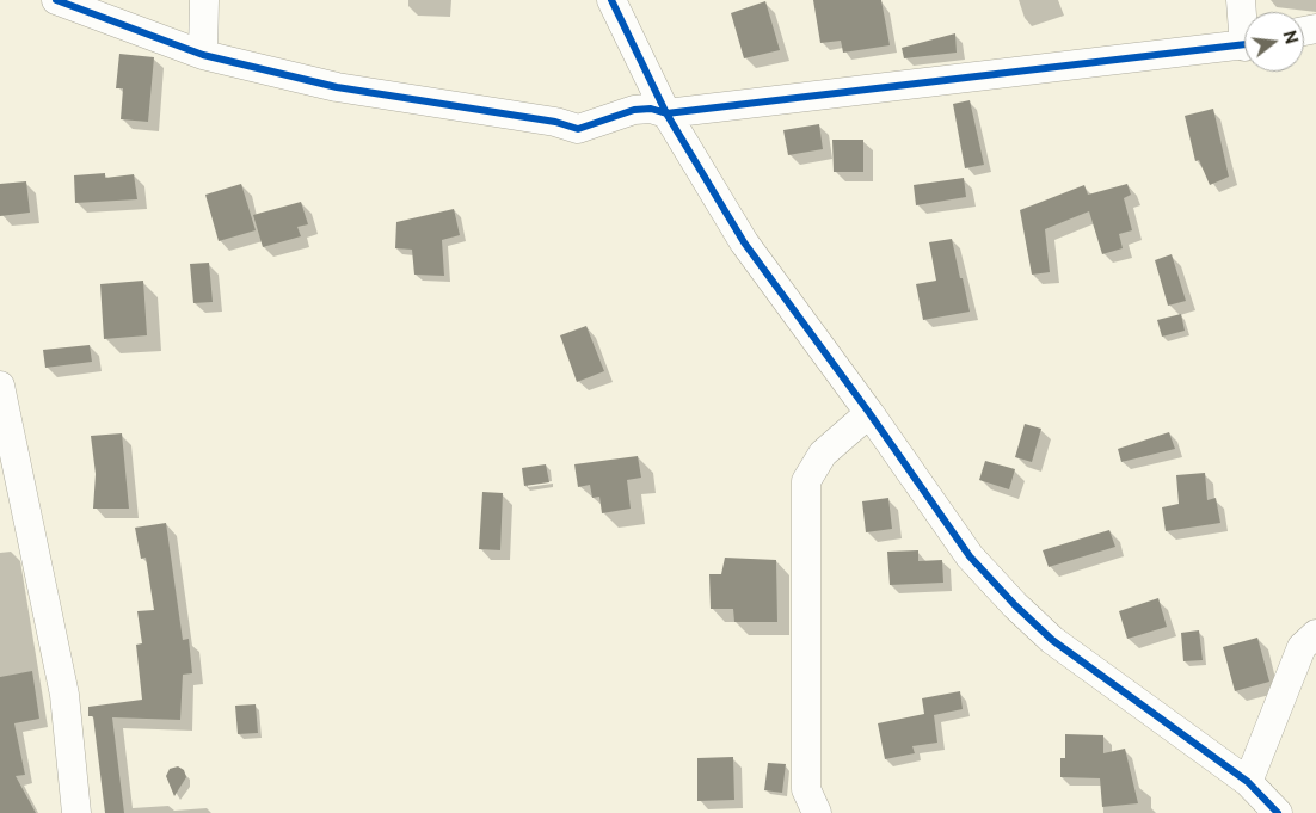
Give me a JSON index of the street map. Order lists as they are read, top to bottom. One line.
{"north":"right"}
